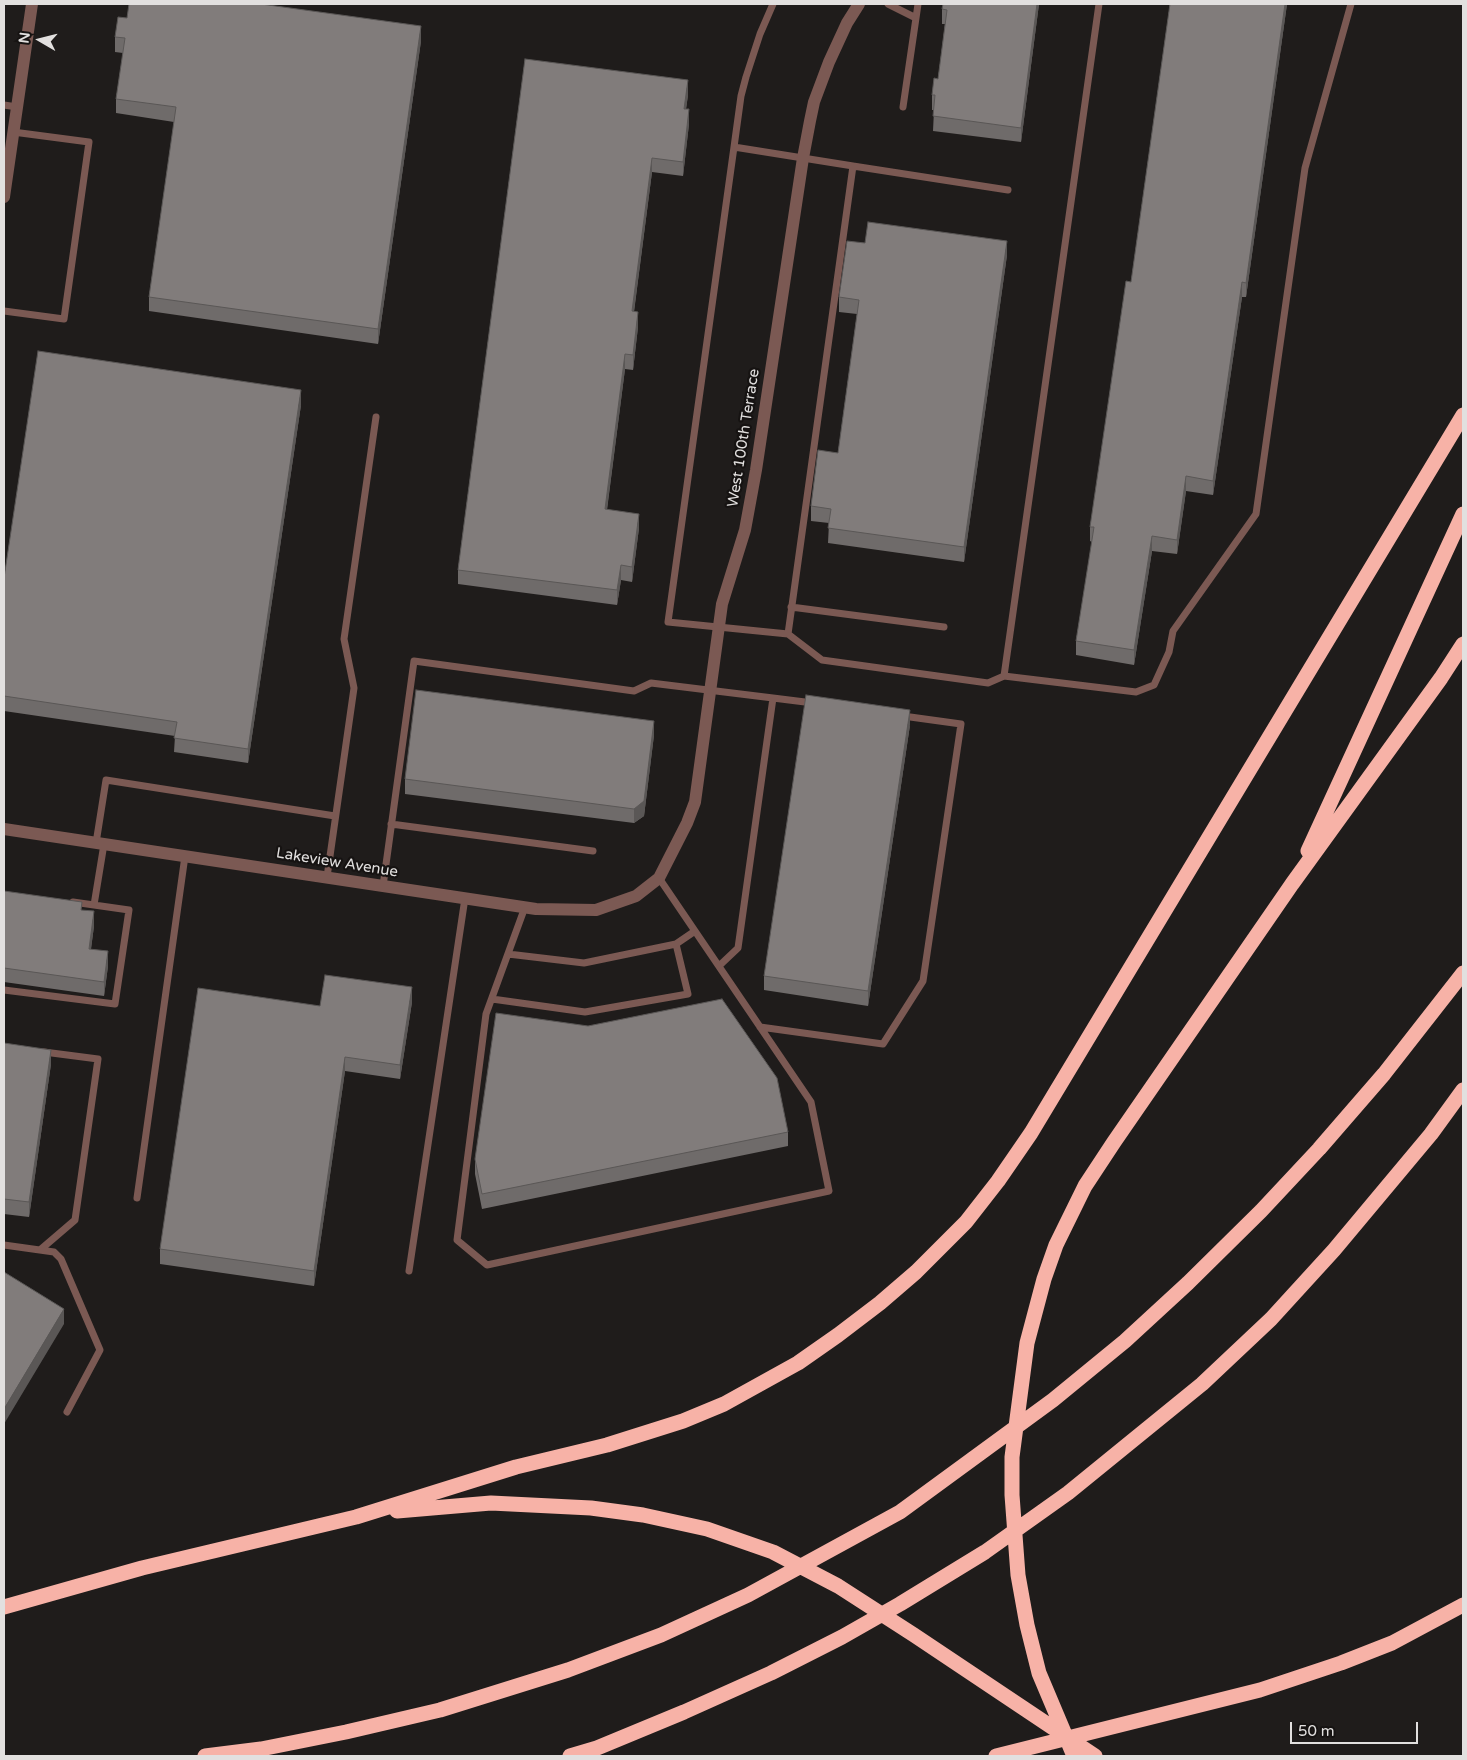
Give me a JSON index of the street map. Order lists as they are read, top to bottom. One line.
{"streets":{"street":["West 100th Terrace","Lakeview Avenue"]},"crossings":[["West 100th Terrace","Lakeview Avenue"]],"scale_bar":"50 m","north":"left"}
